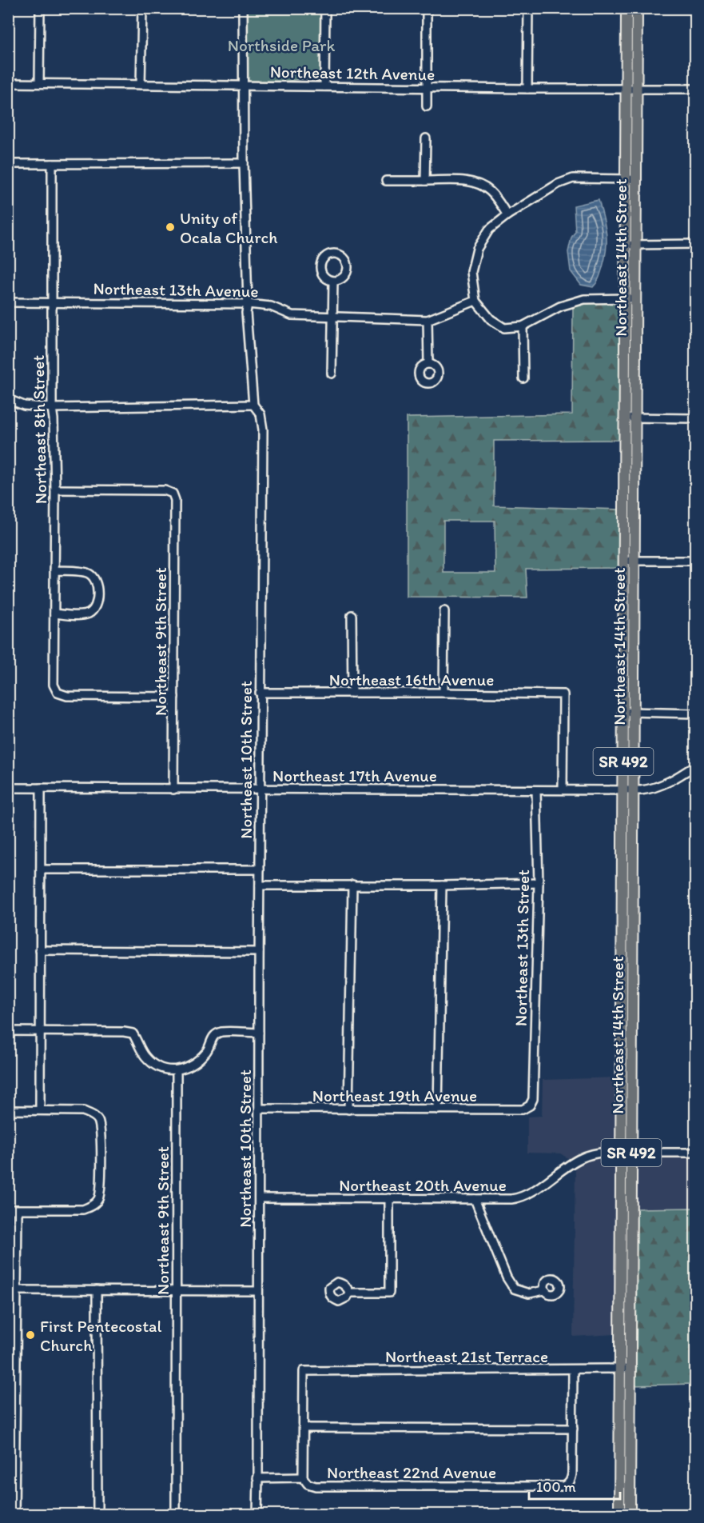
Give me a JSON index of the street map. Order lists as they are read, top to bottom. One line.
{"streets":{"main road":["Northeast 14th Street","SR 492"],"street":["Northeast 12th Avenue","Northeast 13th Avenue","Northeast 8th Street","Northeast 9th Street","Northeast 16th Avenue","Northeast 10th Street","Northeast 17th Avenue","Northeast 13th Street","Northeast 19th Avenue","Northeast 20th Avenue","Northeast 21st Terrace","Northeast 22nd Avenue"]},"crossings":[["Northeast 12th Avenue","Northeast 14th Street"],["Northeast 12th Avenue","Northeast 10th Street"],["Northeast 14th Street","Northeast 17th Avenue"],["Northeast 14th Street","Northeast 20th Avenue"],["Northeast 14th Street","Northeast 21st Terrace"],["Northeast 13th Avenue","Northeast 8th Street"],["Northeast 13th Avenue","Northeast 10th Street"],["Northeast 8th Street","Northeast 9th Street"],["Northeast 9th Street","Northeast 17th Avenue"],["Northeast 16th Avenue","Northeast 10th Street"],["Northeast 16th Avenue","Northeast 17th Avenue"],["Northeast 10th Street","Northeast 17th Avenue"],["Northeast 10th Street","Northeast 19th Avenue"],["Northeast 10th Street","Northeast 20th Avenue"],["Northeast 10th Street","Northeast 22nd Avenue"],["Northeast 17th Avenue","Northeast 13th Street"],["Northeast 13th Street","Northeast 19th Avenue"]],"parks":["Northside Park"],"places":["Unity of Ocala Church","First Pentecostal Church"],"scale_bar":"100 m"}
